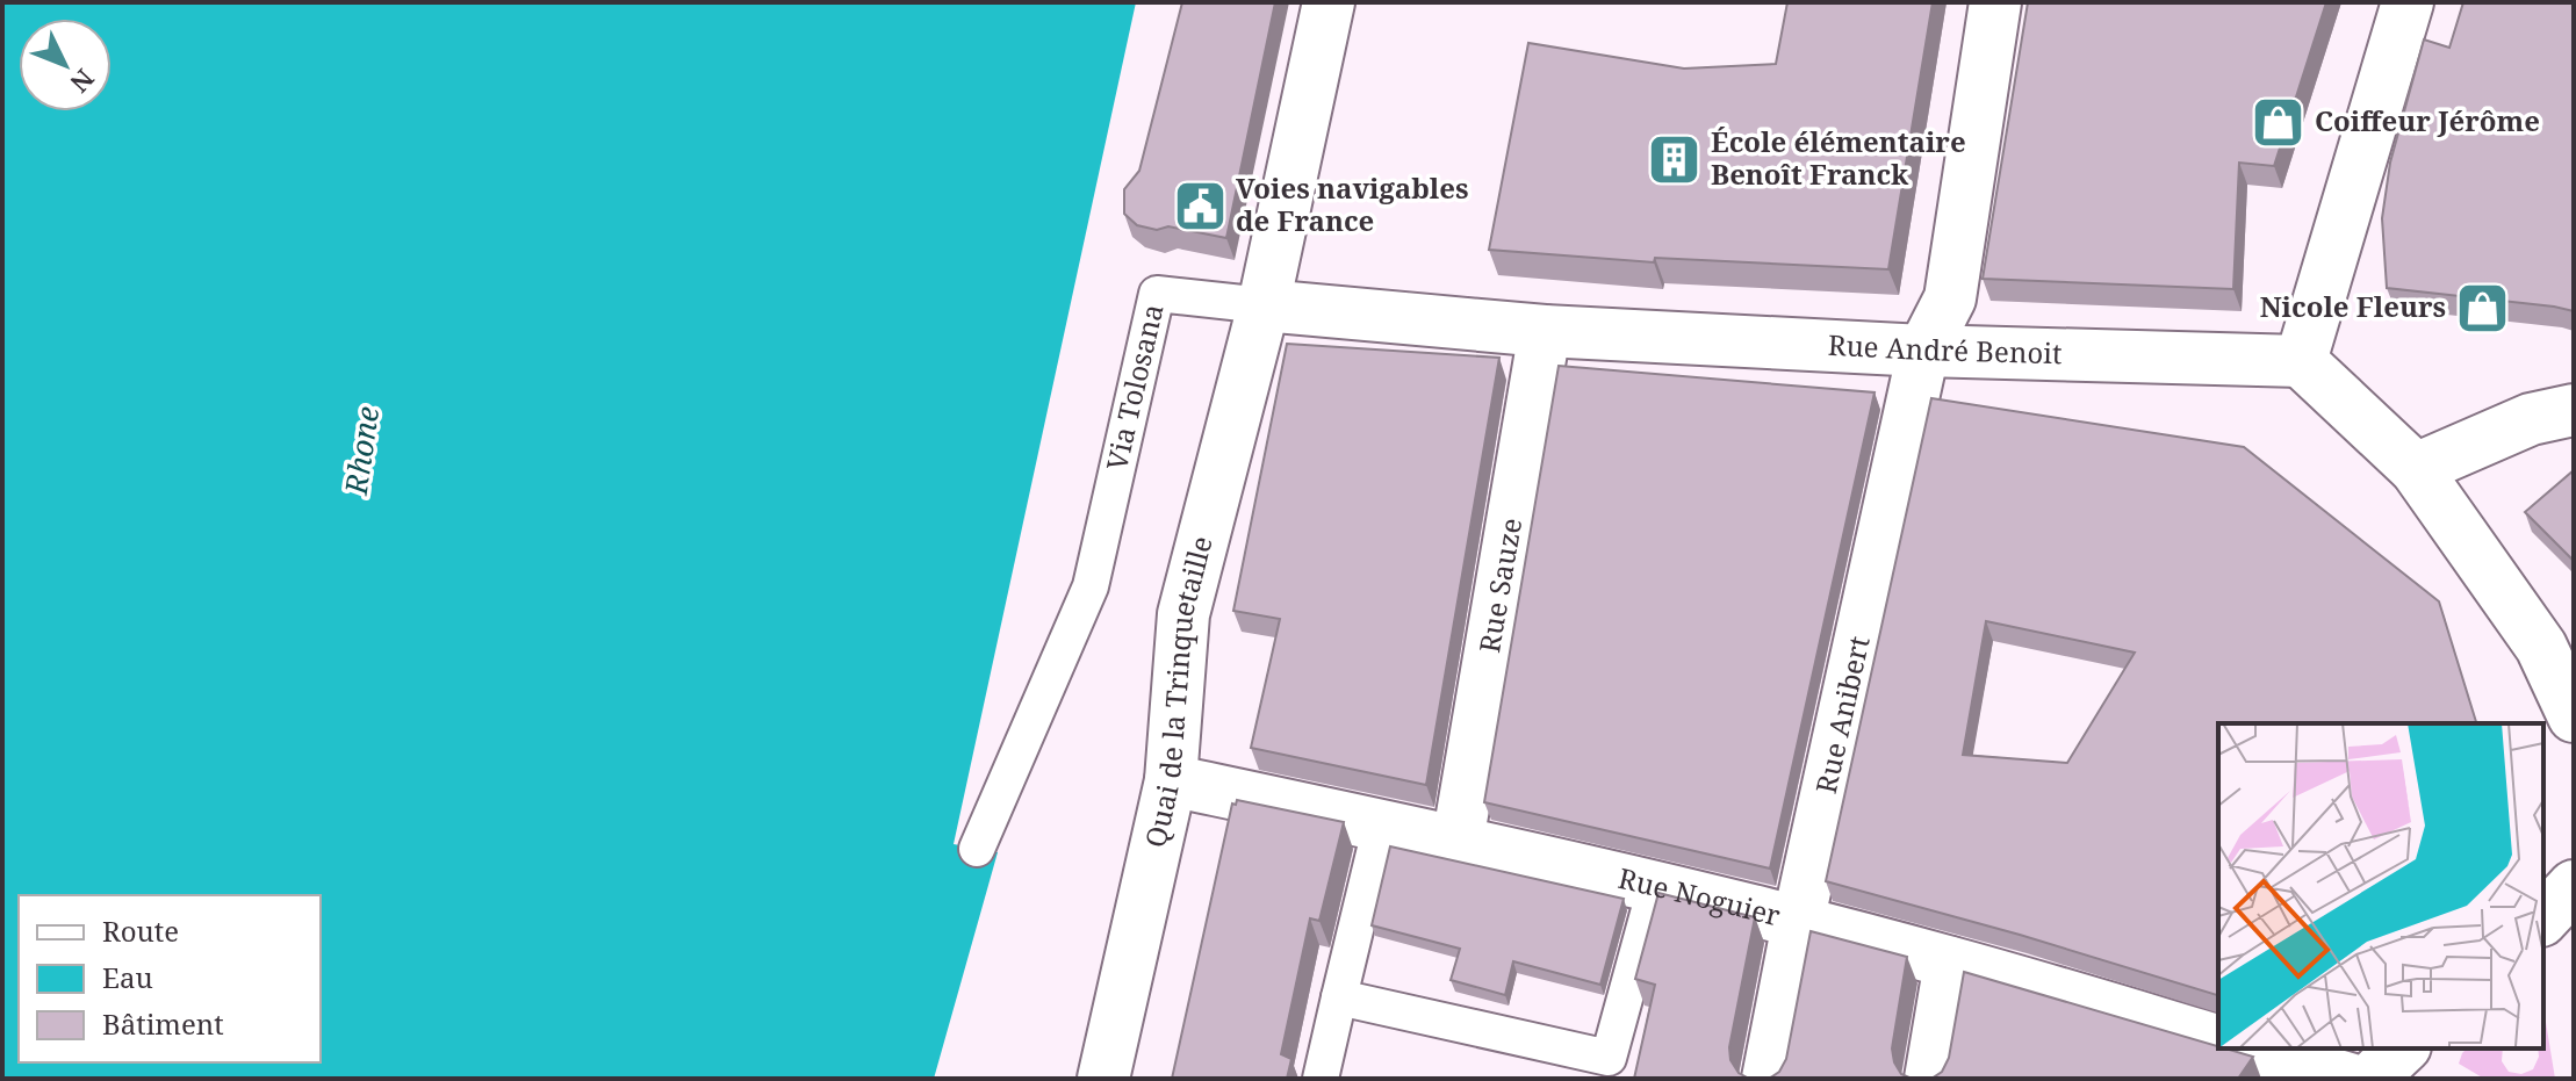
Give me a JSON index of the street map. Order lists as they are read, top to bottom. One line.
{"streets":{"street":["Rue André Benoit","Rue Sauze","Quai de la Trinquetaille","Rue Anibert","Rue Noguier"],"lane":["Via Tolosana"]},"crossings":[["Rue André Benoit","Via Tolosana"],["Rue André Benoit","Rue Sauze"],["Rue André Benoit","Quai de la Trinquetaille"],["Rue André Benoit","Rue Anibert"],["Via Tolosana","Quai de la Trinquetaille"],["Rue Sauze","Rue Noguier"],["Quai de la Trinquetaille","Rue Noguier"],["Rue Anibert","Rue Noguier"]],"water":["Rhone"],"places":{"shop":["Coiffeur Jérôme","Nicole Fleurs"],"building":["École élémentaire Benoît Franck"],"public building":["Voies navigables de France"]},"legend":["Route","Eau","Bâtiment"],"north":"bottom right"}
